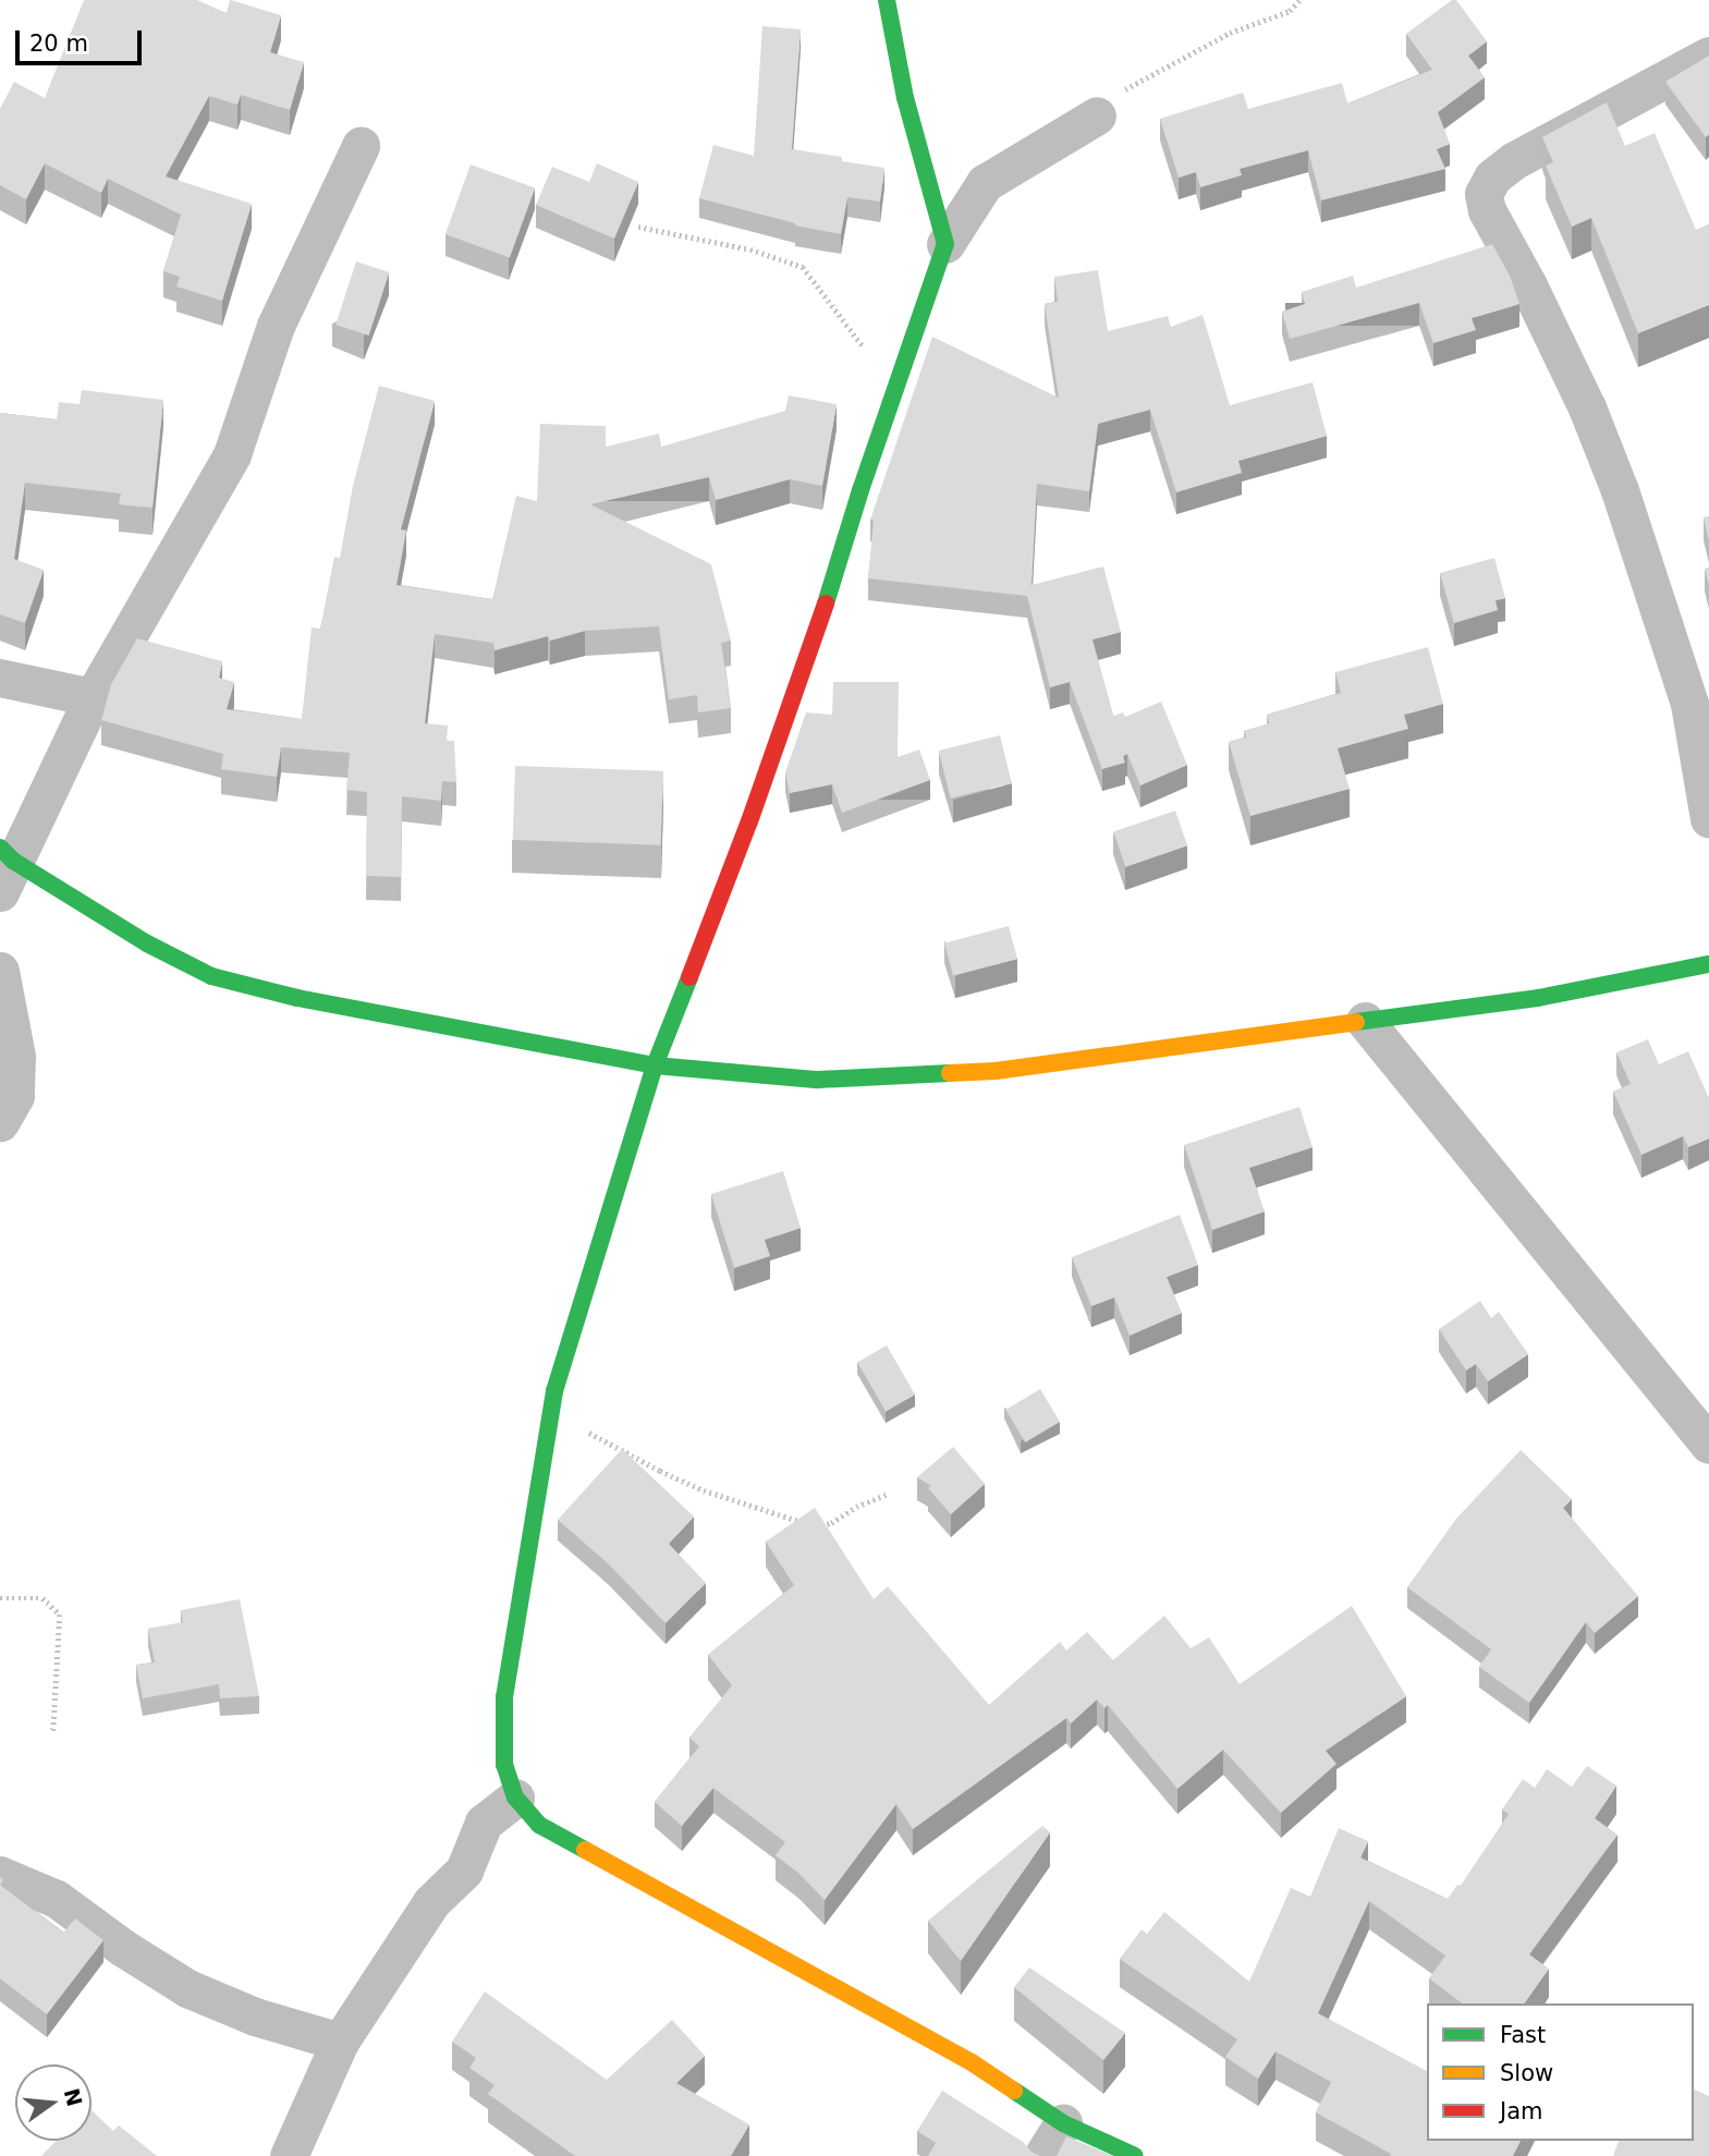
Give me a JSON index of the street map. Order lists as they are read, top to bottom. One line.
{"legend":["Fast","Slow","Jam"],"scale_bar":"20 m","north":"right"}
